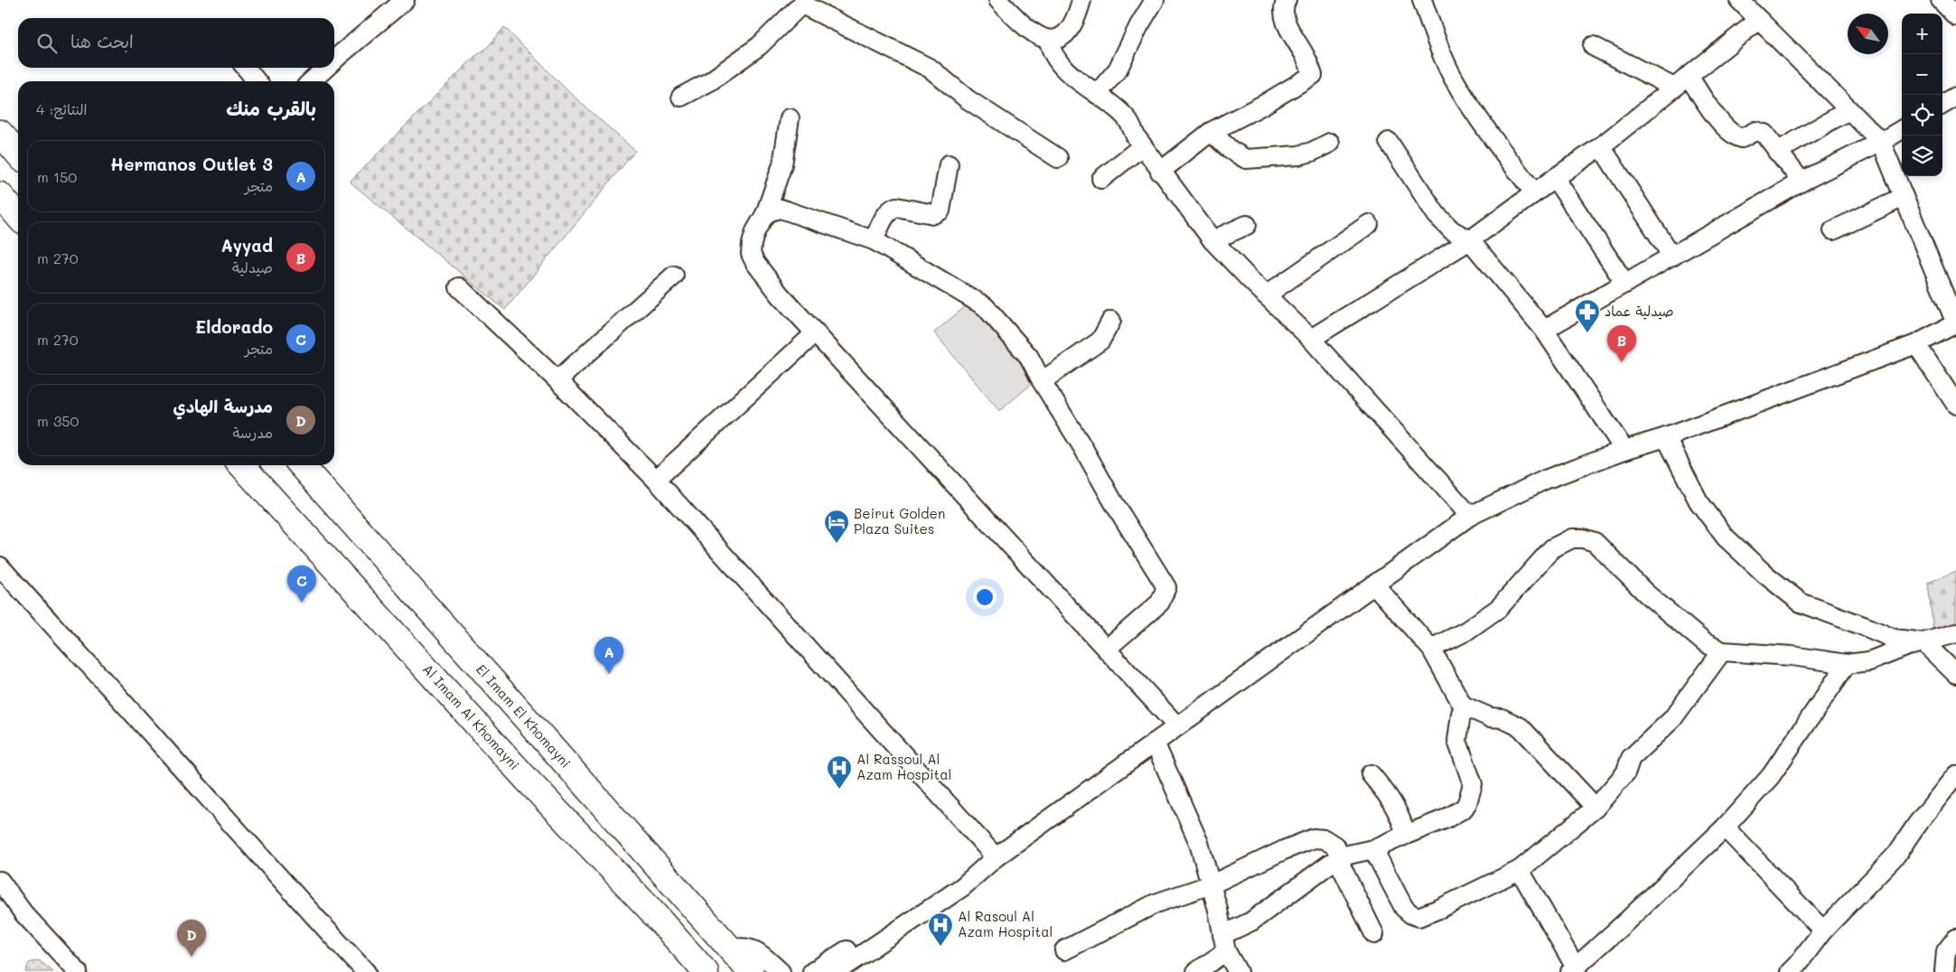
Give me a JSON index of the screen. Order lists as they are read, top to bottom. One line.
{"streets":{"highway":["El Imam El Khomayni","Al Imam Al Khomayni"]},"places":{"pharmacy":["صيدلية عماد"],"hotel":["Beirut Golden Plaza Suites"],"hospital":["Al Rassoul Al Azam Hospital","Al Rasoul Al Azam Hospital"]},"north":"top left","page":{"map_buttons":["+","−"],"search":"ابحث هنا","heading":["بالقرب منك","النتائج: 4"],"list":[{"mark":"A","name":"3 Hermanos Outlet","note":"متجر","value":"150 m"},{"mark":"B","name":"Ayyad","note":"صيدلية","value":"270 m"},{"mark":"C","name":"Eldorado","note":"متجر","value":"270 m"},{"mark":"D","name":"مدرسة الهادي","note":"مدرسة","value":"350 m"}],"pins":["B","C","A","D"]}}
